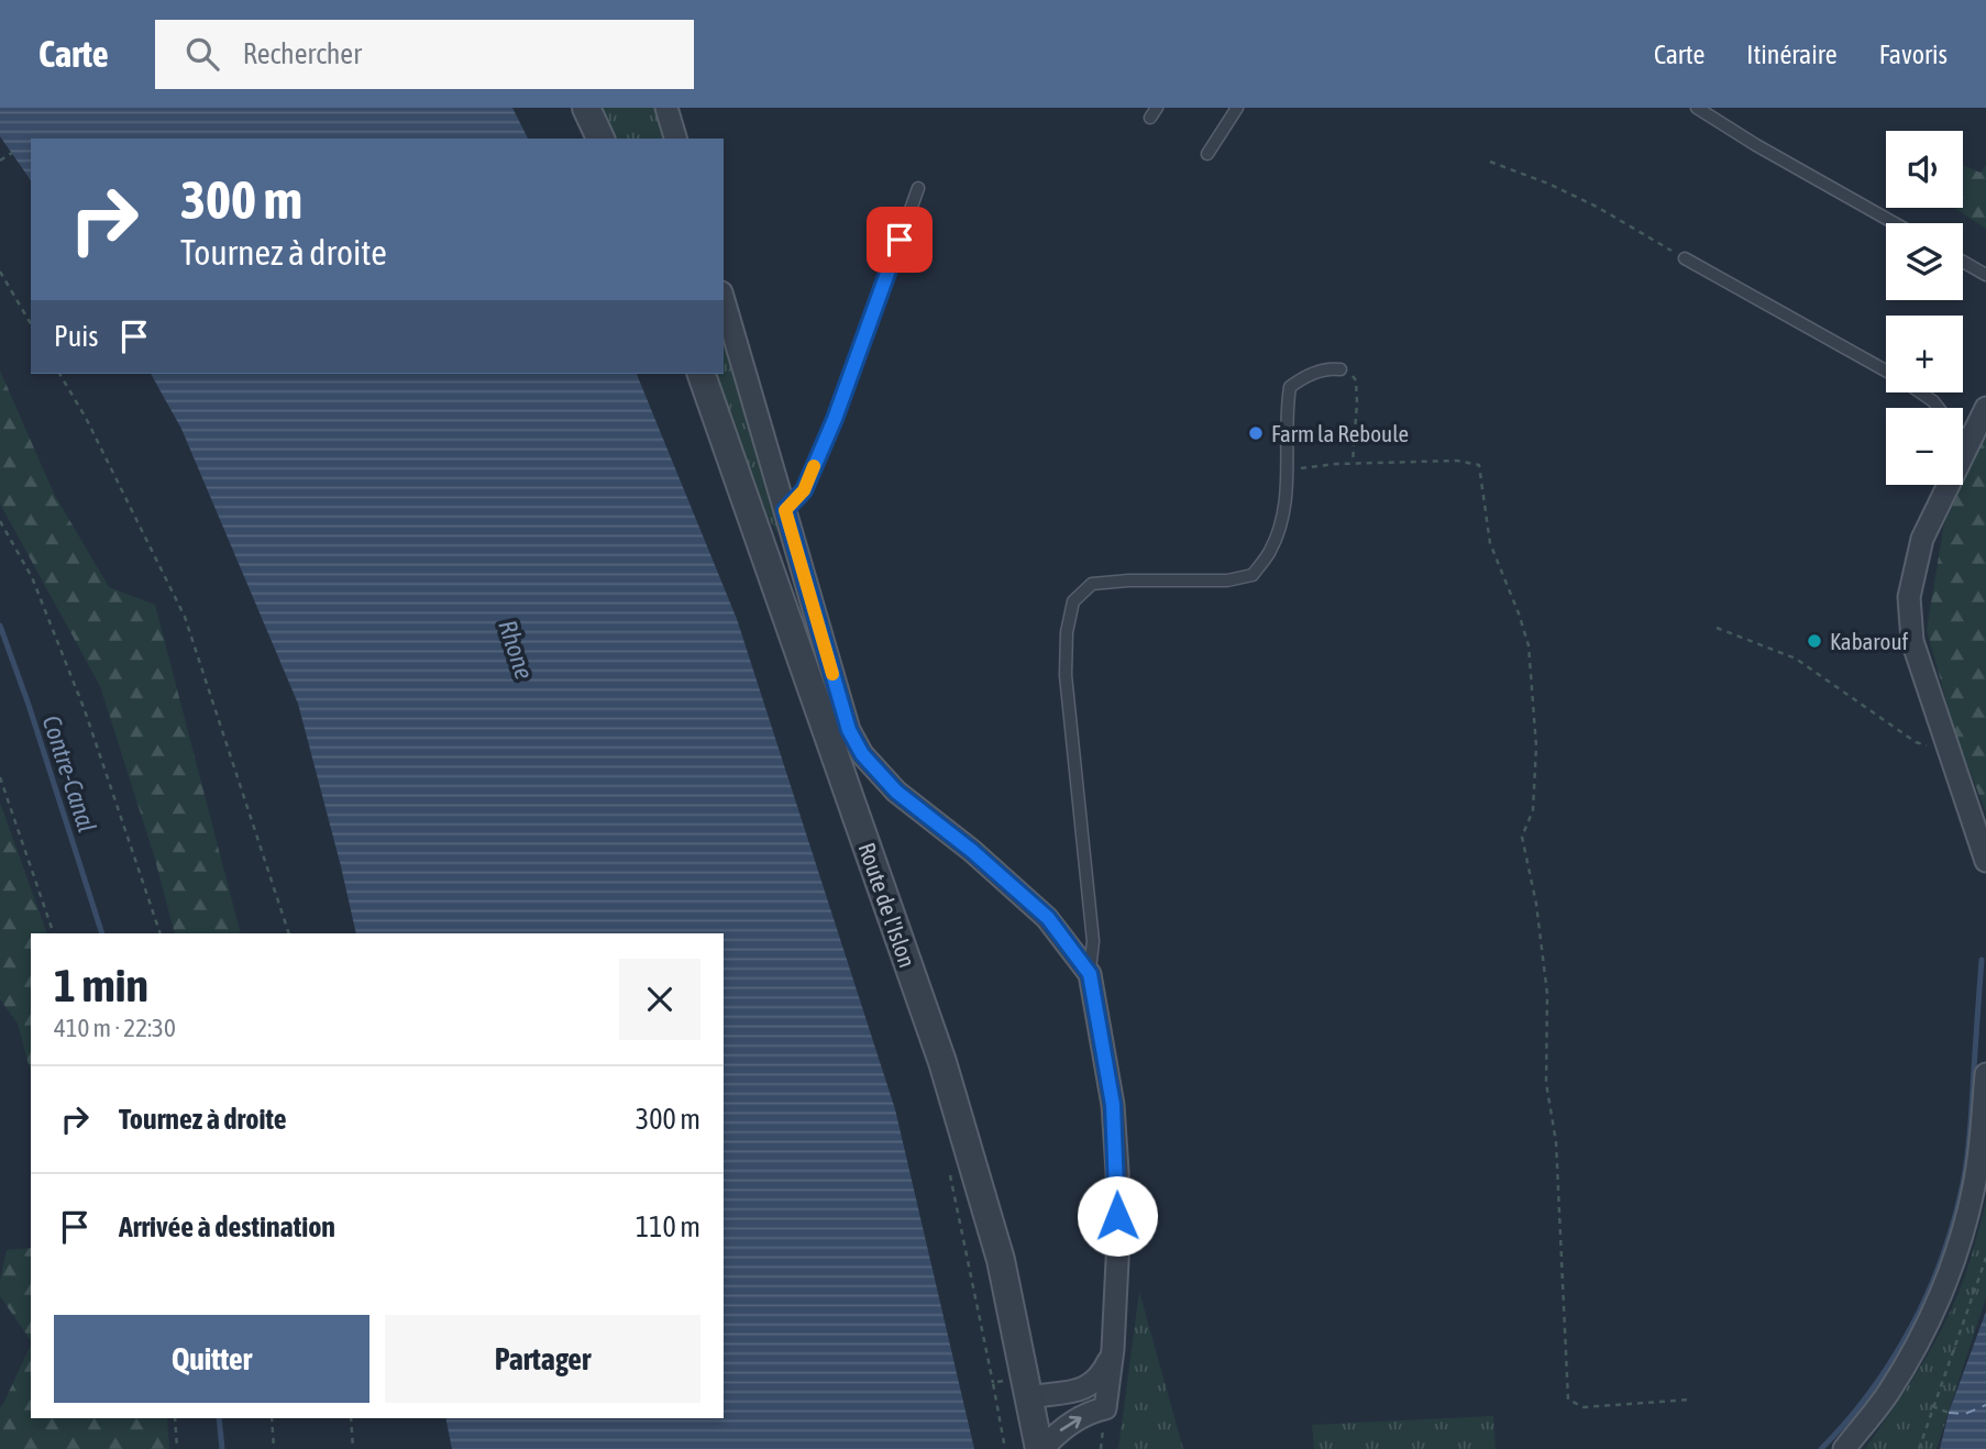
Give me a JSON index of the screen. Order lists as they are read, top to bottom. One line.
{"streets":{"street":["Route de l'Islon"]},"water":["Rhone","Contre-Canal"],"places":["Farm la Reboule","Kabarouf"],"page":{"header":"Carte","search":"Rechercher","nav":["Carte","Itinéraire","Favoris"],"map_buttons":["+","−"],"turn":["300 m","Tournez à droite"],"then":"Puis","heading":["1 min","410 m · 22:30"],"list":[{"name":"Tournez à droite","value":"300 m"},{"name":"Arrivée à destination","value":"110 m"}],"buttons":["Quitter","Partager"]}}
